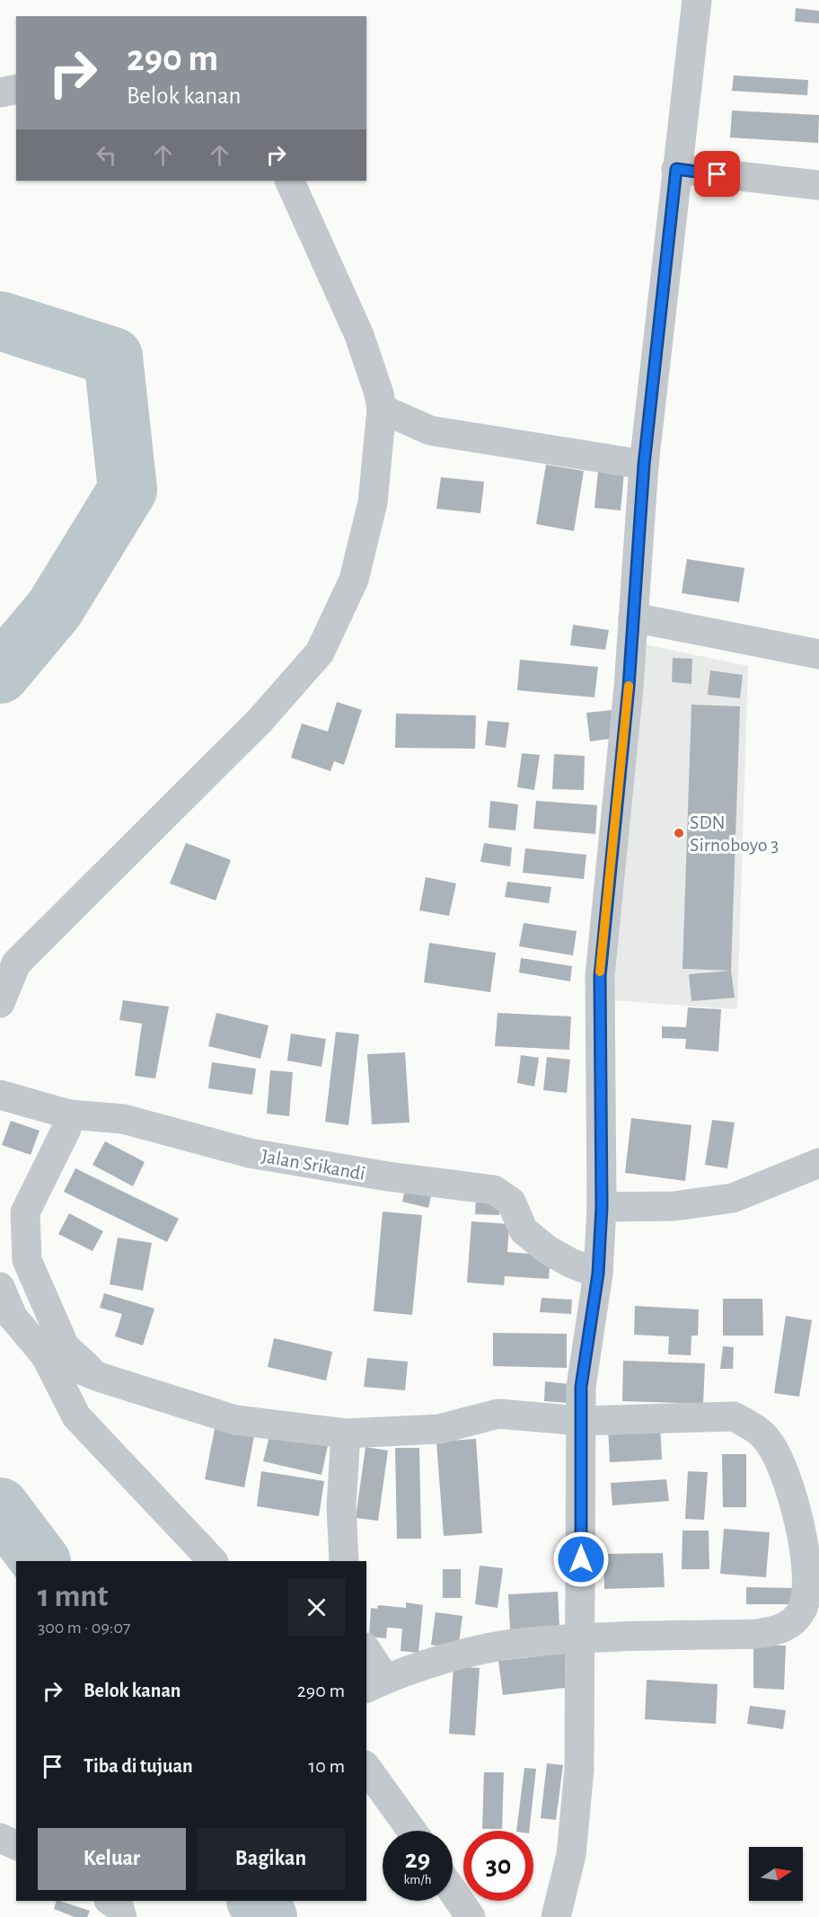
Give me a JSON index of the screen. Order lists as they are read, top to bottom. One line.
{"streets":{"street":["Jalan Srikandi"]},"places":["SDN Sirnoboyo 3"],"north":"right","page":{"turn":["290 m","Belok kanan"],"heading":["1 mnt","300 m · 09:07"],"list":[{"name":"Belok kanan","value":"290 m"},{"name":"Tiba di tujuan","value":"10 m"}],"buttons":["Keluar","Bagikan"],"speed":"29 km/h","limit":"30"}}
